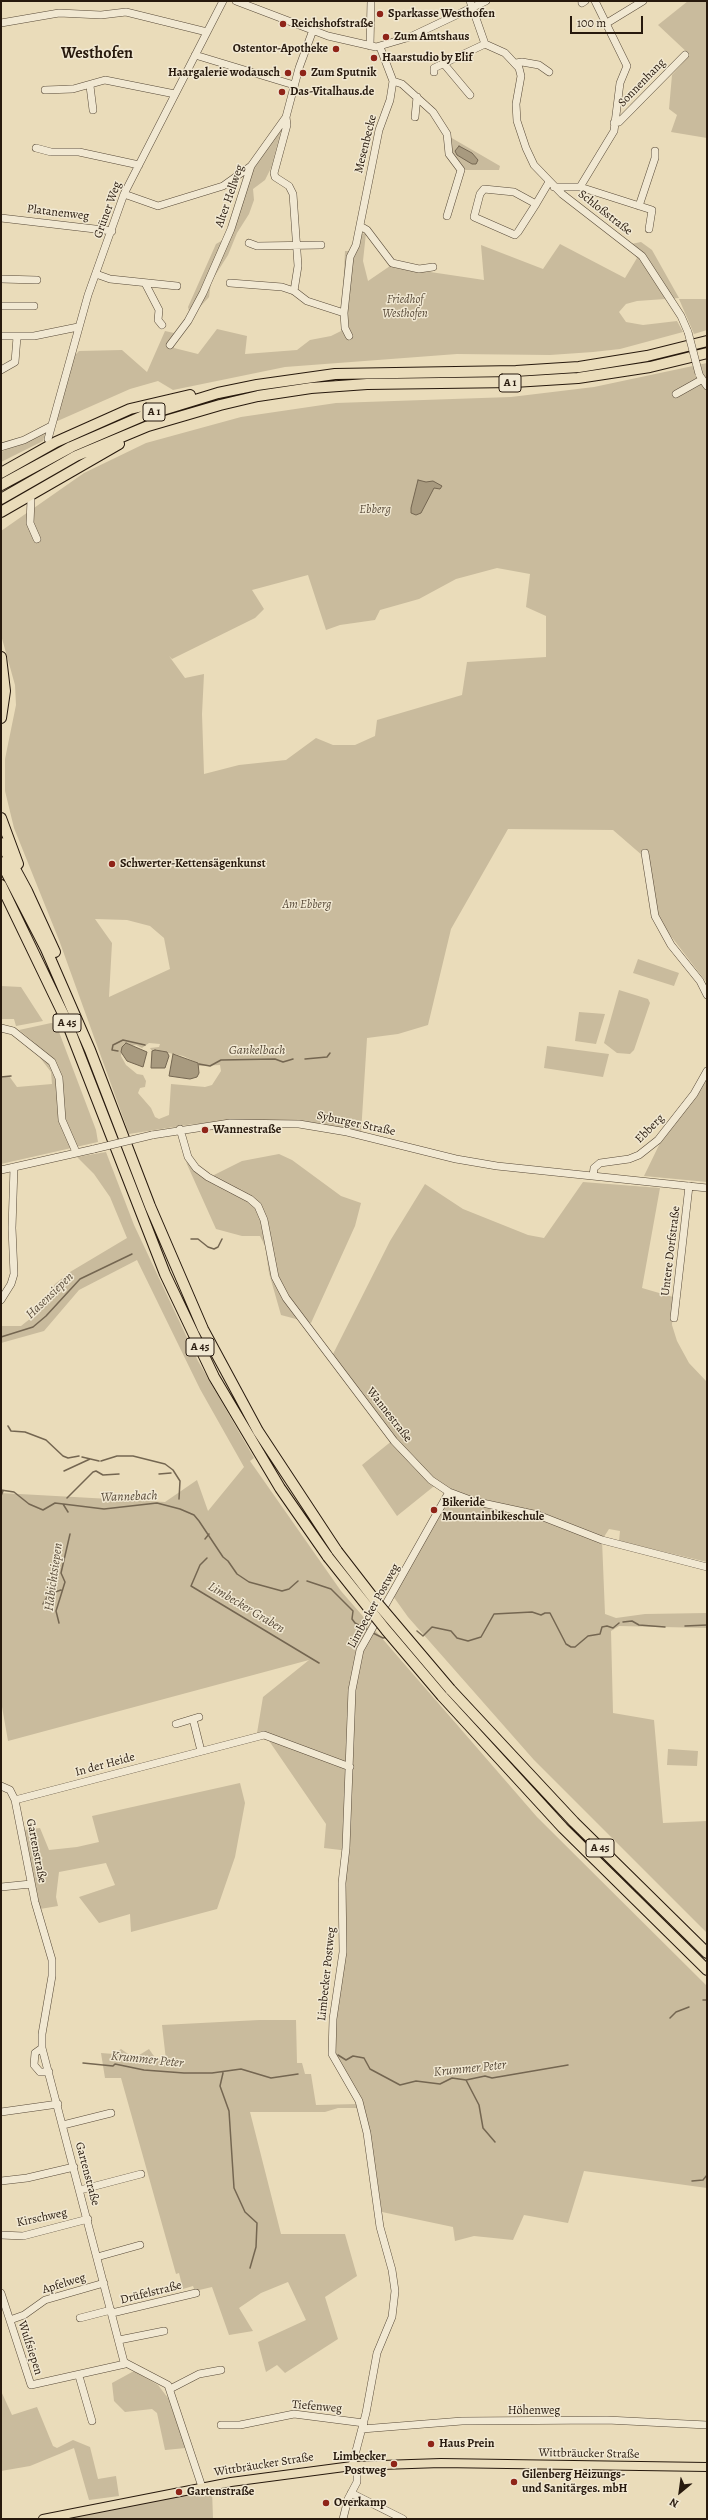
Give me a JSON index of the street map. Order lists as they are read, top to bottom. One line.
{"streets":{"highway":["A 1","A 45"],"main road":["Wittbräucker Straße"],"street":["Sonnenhang","Mesenbecke","Alter Hellweg","Grüner Weg","Platanenweg","Schloßstraße","Syburger Straße","Ebberg","Untere Dorfstraße","Wannestraße","Limbecker Postweg","In der Heide","Gartenstraße","Kirschweg","Apfelweg","Drüfelstraße","Wulfsiepen","Tiefenweg","Höhenweg"]},"crossings":[["Grüner Weg","Platanenweg"],["Syburger Straße","Ebberg"],["Syburger Straße","Untere Dorfstraße"],["Syburger Straße","Wannestraße"],["Wannestraße","Limbecker Postweg"],["Limbecker Postweg","In der Heide"],["Limbecker Postweg","Tiefenweg"],["Limbecker Postweg","Höhenweg"],["Limbecker Postweg","Wittbräucker Straße"],["In der Heide","Gartenstraße"],["Gartenstraße","Kirschweg"],["Gartenstraße","Apfelweg"],["Gartenstraße","Drüfelstraße"],["Gartenstraße","Wulfsiepen"],["Apfelweg","Wulfsiepen"],["Tiefenweg","Höhenweg"]],"districts":["Westhofen"],"water":["Gankelbach","Hasensiepen","Wannebach","Habichtsiepen","Limbecker Graben","Krummer Peter"],"parks":["Friedhof Westhofen","Ebberg","Am Ebberg"],"places":["Sparkasse Westhofen","Reichshofstraße","Zum Amtshaus","Ostentor-Apotheke","Haarstudio by Elif","Haargalerie wodausch","Zum Sputnik","Das-Vitalhaus.de","Schwerter-Kettensägenkunst","Wannestraße","Bikeride Mountainbikeschule","Haus Prein","Limbecker Postweg","Gilenberg Heizungs- und Sanitärges. mbH","Gartenstraße","Overkamp"],"scale_bar":"100 m","north":"bottom left"}
